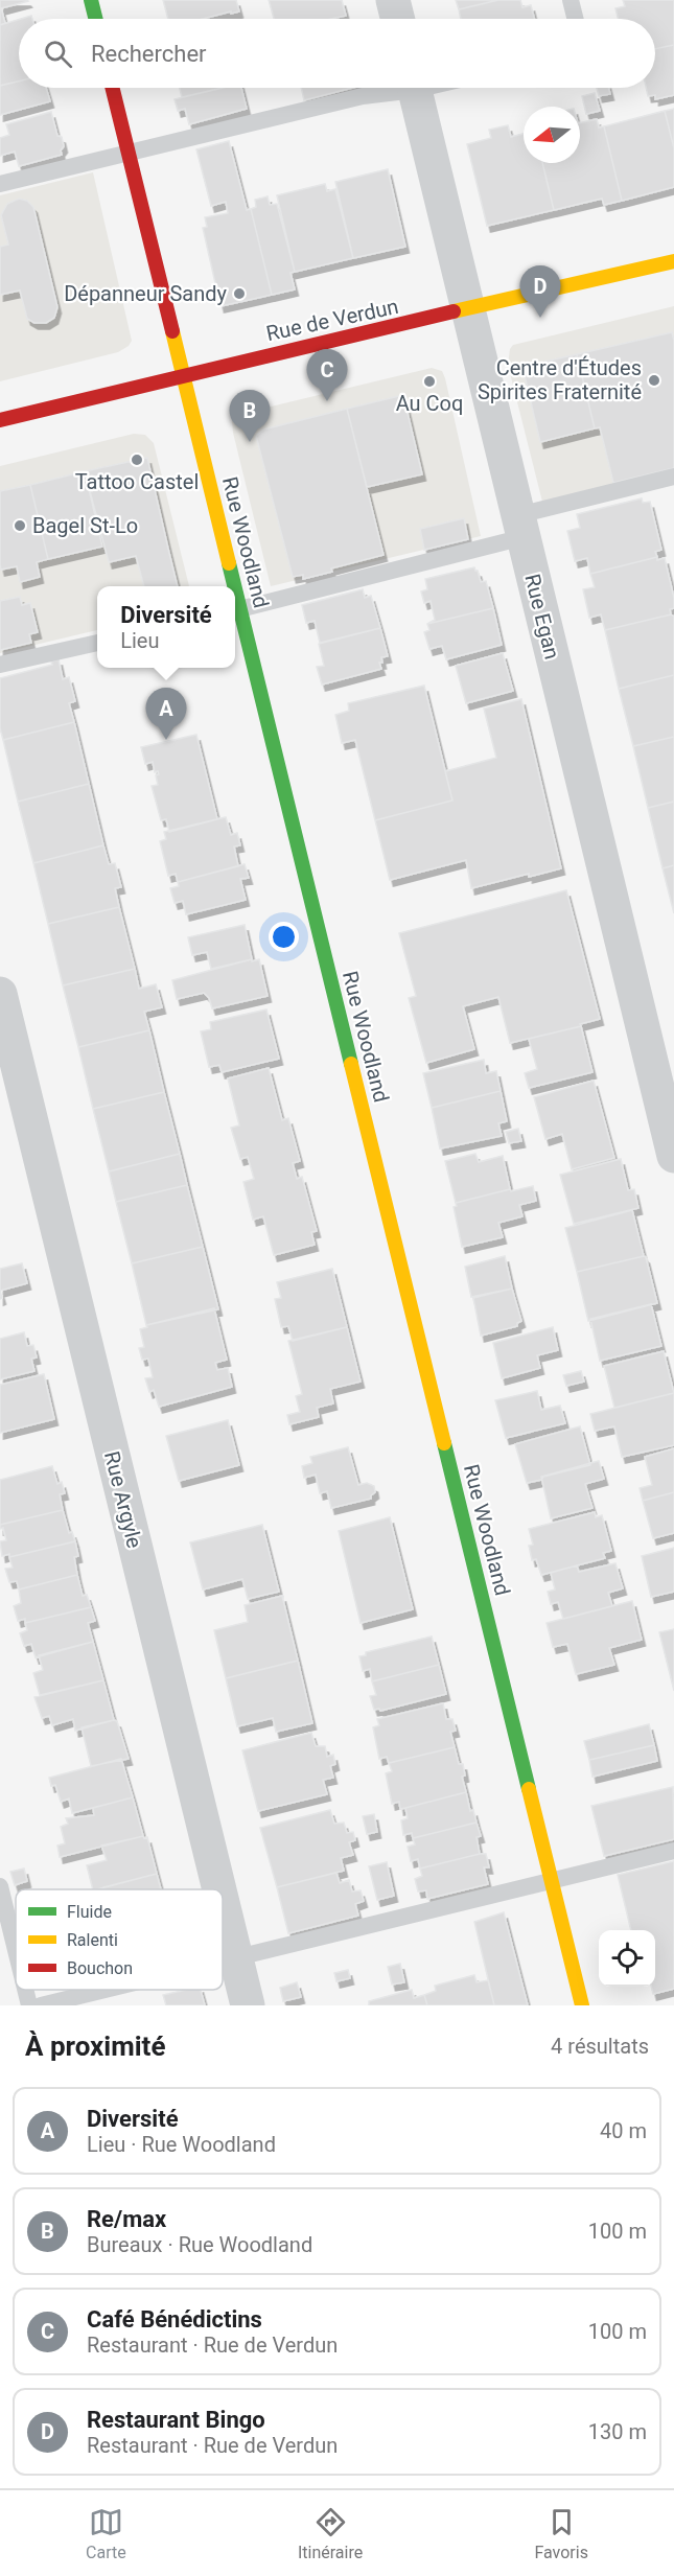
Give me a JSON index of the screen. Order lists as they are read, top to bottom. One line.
{"streets":{"street":["Rue de Verdun","Rue Woodland","Rue Egan","Rue Argyle"]},"crossings":[["Rue de Verdun","Rue Woodland"],["Rue de Verdun","Rue Egan"]],"places":["Dépanneur Sandy","Centre d'Études Spirites Fraternité","Au Coq","Tattoo Castel","Bagel St-Lo"],"legend":["Fluide","Ralenti","Bouchon"],"north":"left","page":{"search":"Rechercher","pins":["D","C","B","A"],"popup":["Diversité","Lieu"],"heading":["À proximité","4 résultats"],"list":[{"mark":"A","name":"Diversité","note":"Lieu · Rue Woodland","value":"40 m"},{"mark":"B","name":"Re/max","note":"Bureaux · Rue Woodland","value":"100 m"},{"mark":"C","name":"Café Bénédictins","note":"Restaurant · Rue de Verdun","value":"100 m"},{"mark":"D","name":"Restaurant Bingo","note":"Restaurant · Rue de Verdun","value":"130 m"}],"nav":["Carte","Itinéraire","Favoris"]}}
